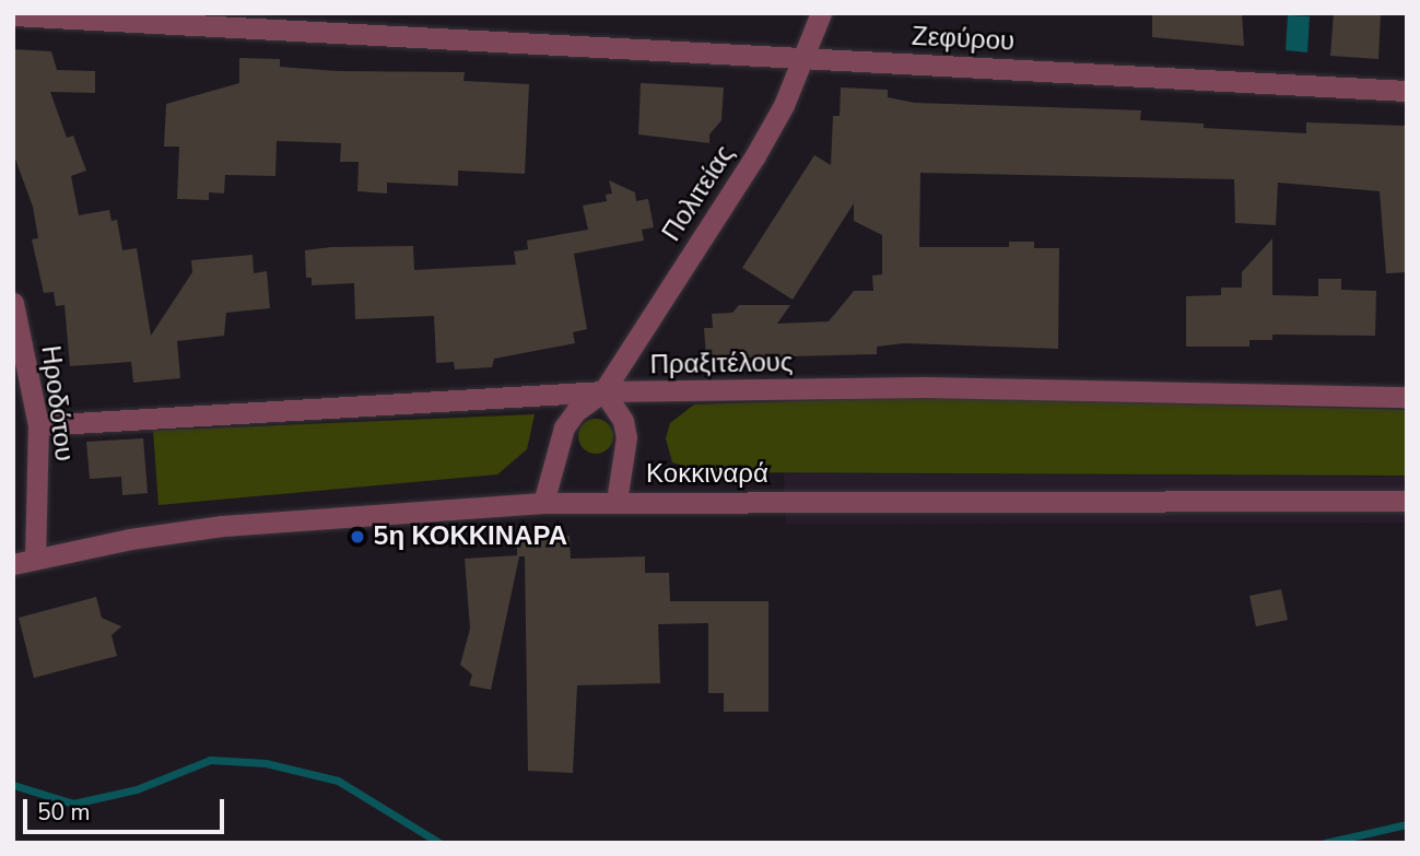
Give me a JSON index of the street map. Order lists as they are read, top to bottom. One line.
{"streets":{"street":["Ζεφύρου","Πολιτείας","Πραξιτέλους","Ηροδότου","Κοκκιναρά"]},"crossings":[["Ζεφύρου","Πολιτείας"],["Πολιτείας","Πραξιτέλους"],["Πολιτείας","Κοκκιναρά"],["Πραξιτέλους","Ηροδότου"],["Ηροδότου","Κοκκιναρά"]],"places":["5η ΚΟΚΚΙΝΑΡΑ"],"scale_bar":"50 m"}
